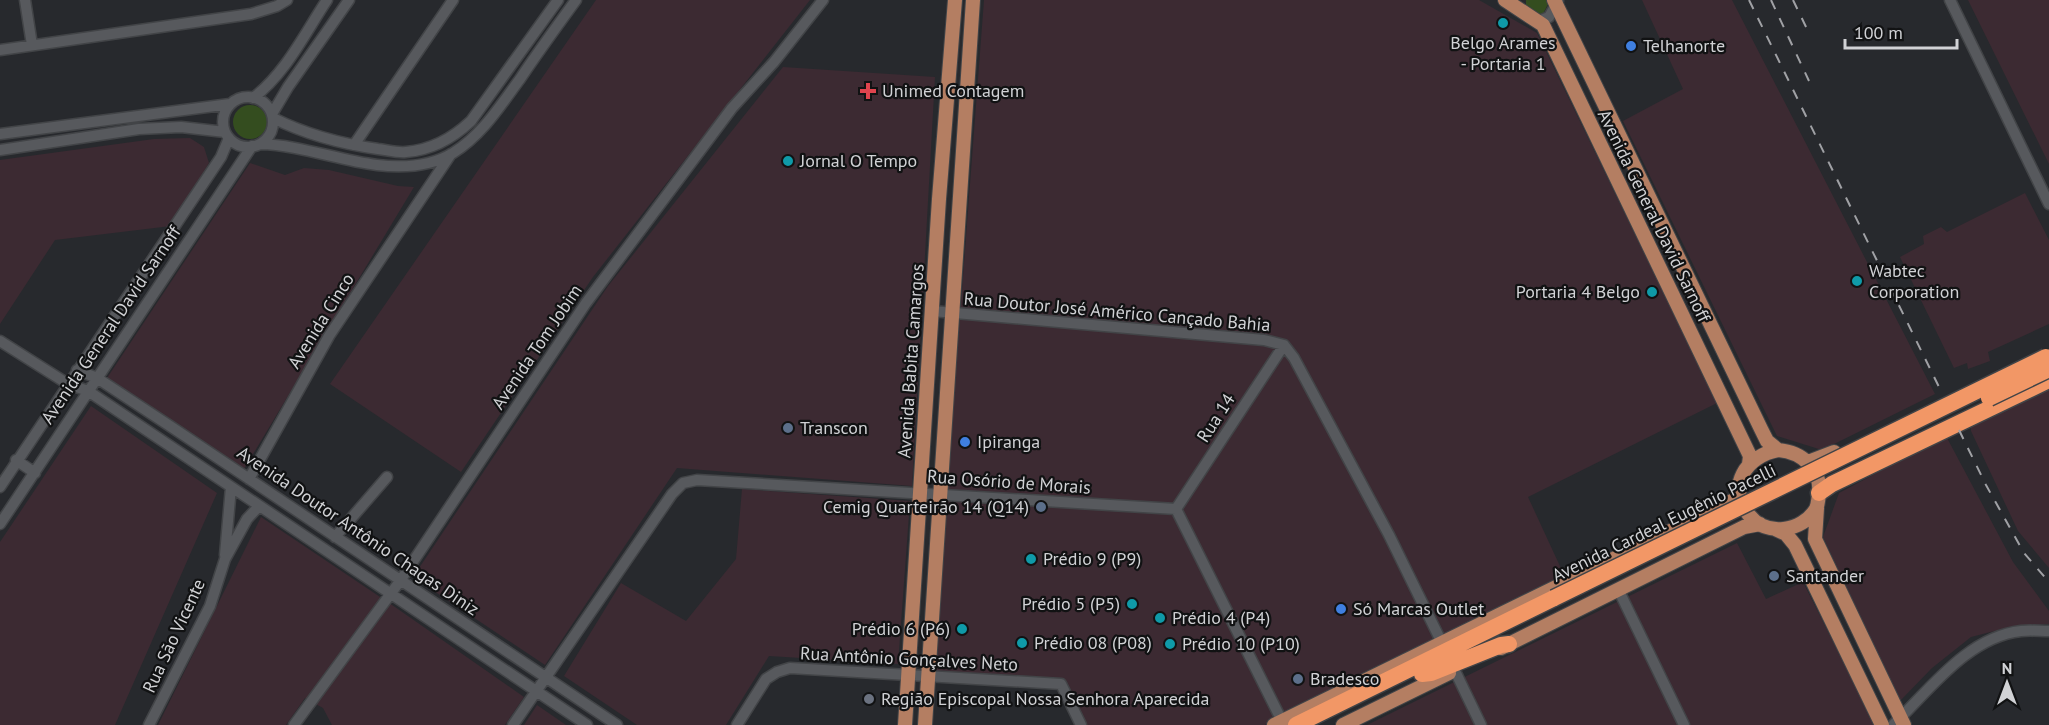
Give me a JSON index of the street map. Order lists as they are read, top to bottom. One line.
{"streets":{"highway":["Avenida Cardeal Eugênio Pacelli"],"main road":["Avenida General David Sarnoff","Avenida Babita Camargos"],"street":["Rua Doutor José Américo Cançado Bahia","Avenida Cinco","Avenida Tom Jobim","Rua 14","Rua Osório de Morais","Avenida Doutor Antônio Chagas Diniz","Rua São Vicente","Rua Antônio Gonçalves Neto"]},"crossings":[["Avenida General David Sarnoff","Avenida Cardeal Eugênio Pacelli"],["Avenida General David Sarnoff","Avenida Doutor Antônio Chagas Diniz"],["Rua Doutor José Américo Cançado Bahia","Avenida Babita Camargos"],["Rua Doutor José Américo Cançado Bahia","Rua 14"],["Rua Doutor José Américo Cançado Bahia","Avenida Cardeal Eugênio Pacelli"],["Avenida Cinco","Avenida Doutor Antônio Chagas Diniz"],["Avenida Tom Jobim","Avenida Doutor Antônio Chagas Diniz"],["Avenida Babita Camargos","Rua Osório de Morais"],["Avenida Babita Camargos","Rua Antônio Gonçalves Neto"],["Rua 14","Rua Osório de Morais"],["Rua Osório de Morais","Avenida Doutor Antônio Chagas Diniz"],["Avenida Doutor Antônio Chagas Diniz","Rua São Vicente"]],"places":{"other":["Belgo Arames - Portaria 1","Telhanorte","Jornal O Tempo","Wabtec Corporation","Portaria 4 Belgo","Transcon","Ipiranga","Cemig Quarteirão 14 (Q14)","Prédio 9 (P9)","Santander","Prédio 5 (P5)","Só Marcas Outlet","Prédio 4 (P4)","Prédio 6 (P6)","Prédio 08 (P08)","Prédio 10 (P10)","Bradesco","Região Episcopal Nossa Senhora Aparecida"],"health":["Unimed Contagem"]},"scale_bar":"100 m","north":"top"}
